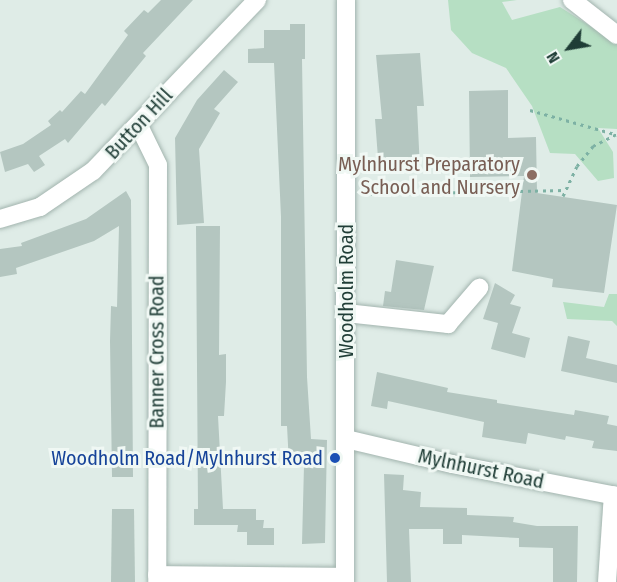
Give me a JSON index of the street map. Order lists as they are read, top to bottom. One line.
{"streets":{"street":["Button Hill","Woodholm Road","Banner Cross Road","Mylnhurst Road"]},"crossings":[["Button Hill","Banner Cross Road"],["Woodholm Road","Mylnhurst Road"]],"places":["Mylnhurst Preparatory School and Nursery","Woodholm Road/Mylnhurst Road"],"north":"bottom left"}
